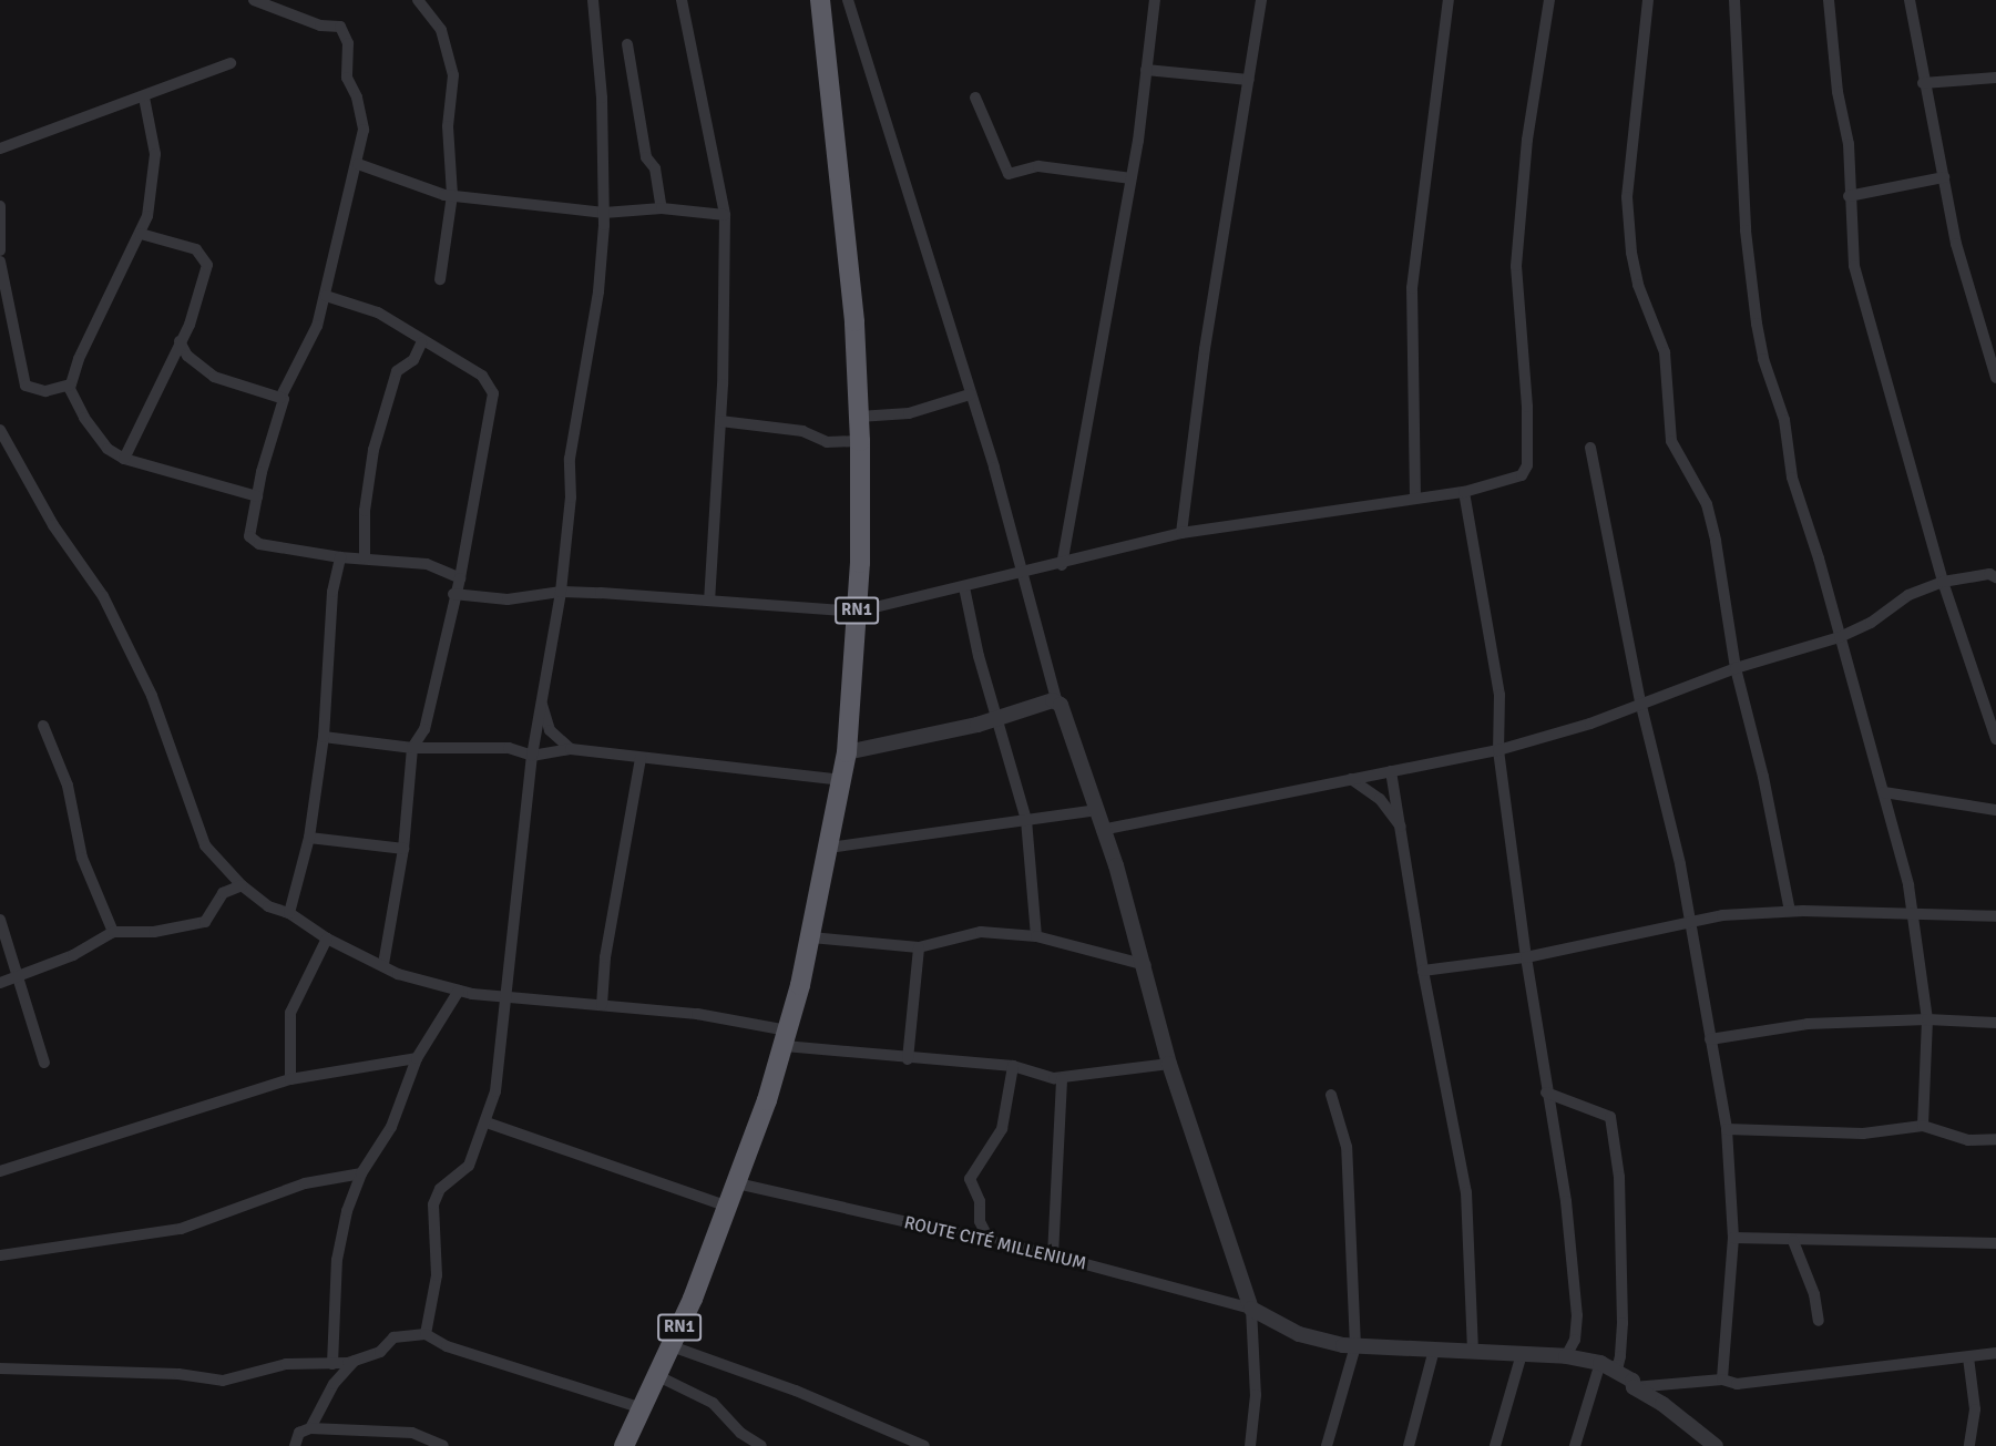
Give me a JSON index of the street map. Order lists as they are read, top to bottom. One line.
{"streets":{"highway":["RN1"],"street":["ROUTE CITÉ MILLENIUM"]},"crossings":[["RN1","ROUTE CITÉ MILLENIUM"]]}
